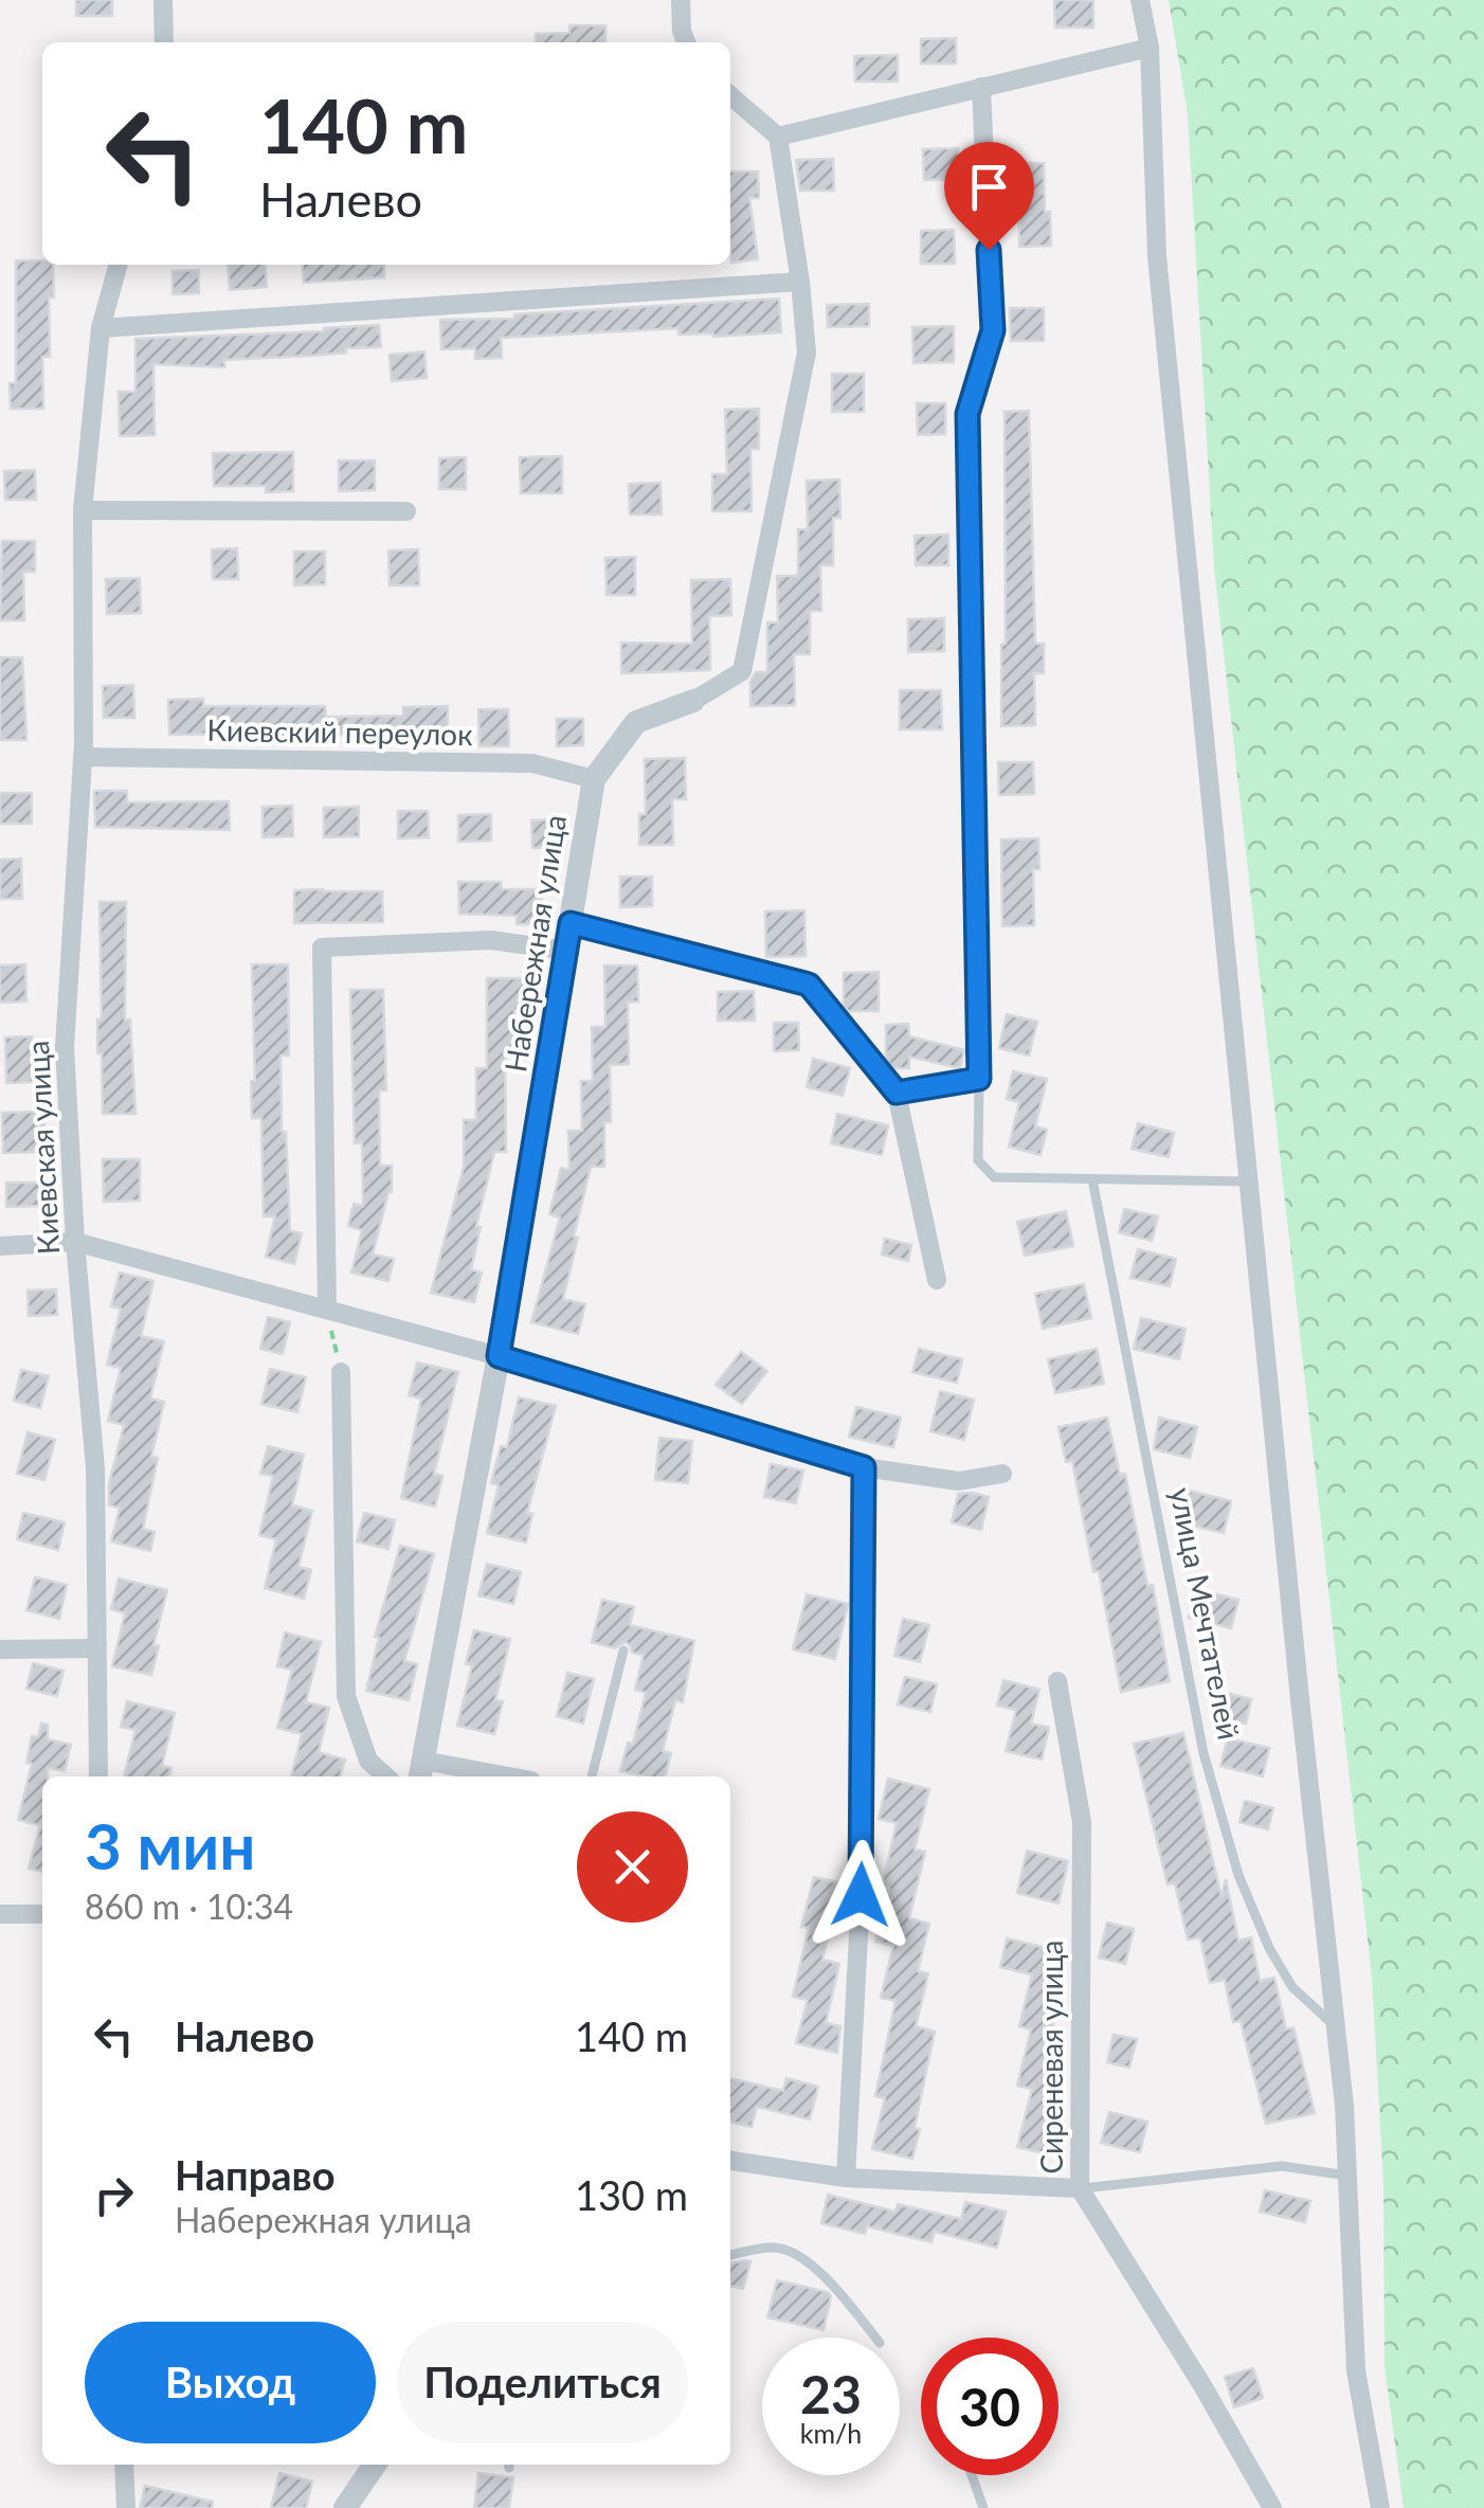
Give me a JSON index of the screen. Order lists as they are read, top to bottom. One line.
{"streets":{"street":["Киевский переулок","Набережная улица","Киевская улица","Сиреневая улица"],"lane":["улица Мечтателей"]},"crossings":[["Киевский переулок","Набережная улица"],["Киевский переулок","Киевская улица"]],"page":{"turn":["140 m","Налево"],"heading":["3 мин","860 m · 10:34"],"list":[{"name":"Налево","value":"140 m"},{"name":"Направо","note":"Набережная улица","value":"130 m"}],"buttons":["Выход","Поделиться"],"speed":"23 km/h","limit":"30"}}
